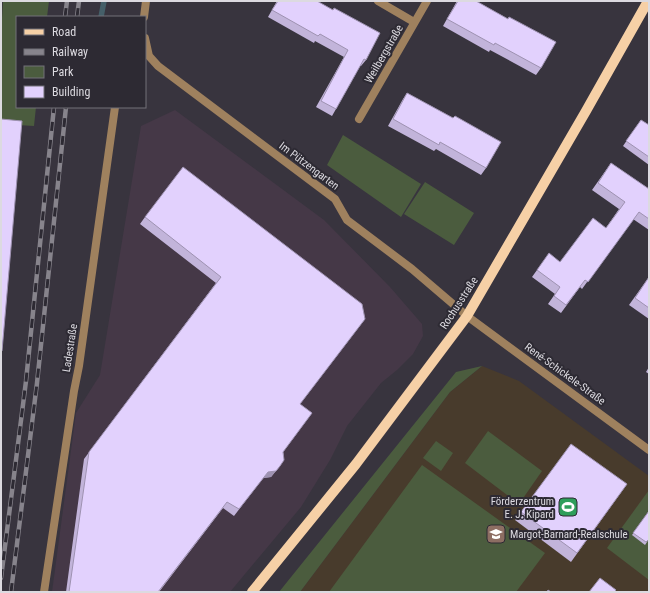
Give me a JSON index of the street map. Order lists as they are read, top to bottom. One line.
{"streets":{"main road":["Rochusstraße"],"street":["Weilbergstraße","Im Pützengarten","Ladestraße","René-Schickele-Straße"]},"crossings":[["Im Pützengarten","Rochusstraße"],["Im Pützengarten","René-Schickele-Straße"],["Rochusstraße","René-Schickele-Straße"]],"places":{"sports":["Förderzentrum E. J. Kipard"],"school or university":["Margot-Barnard-Realschule"]},"legend":["Road","Railway","Park","Building"]}
